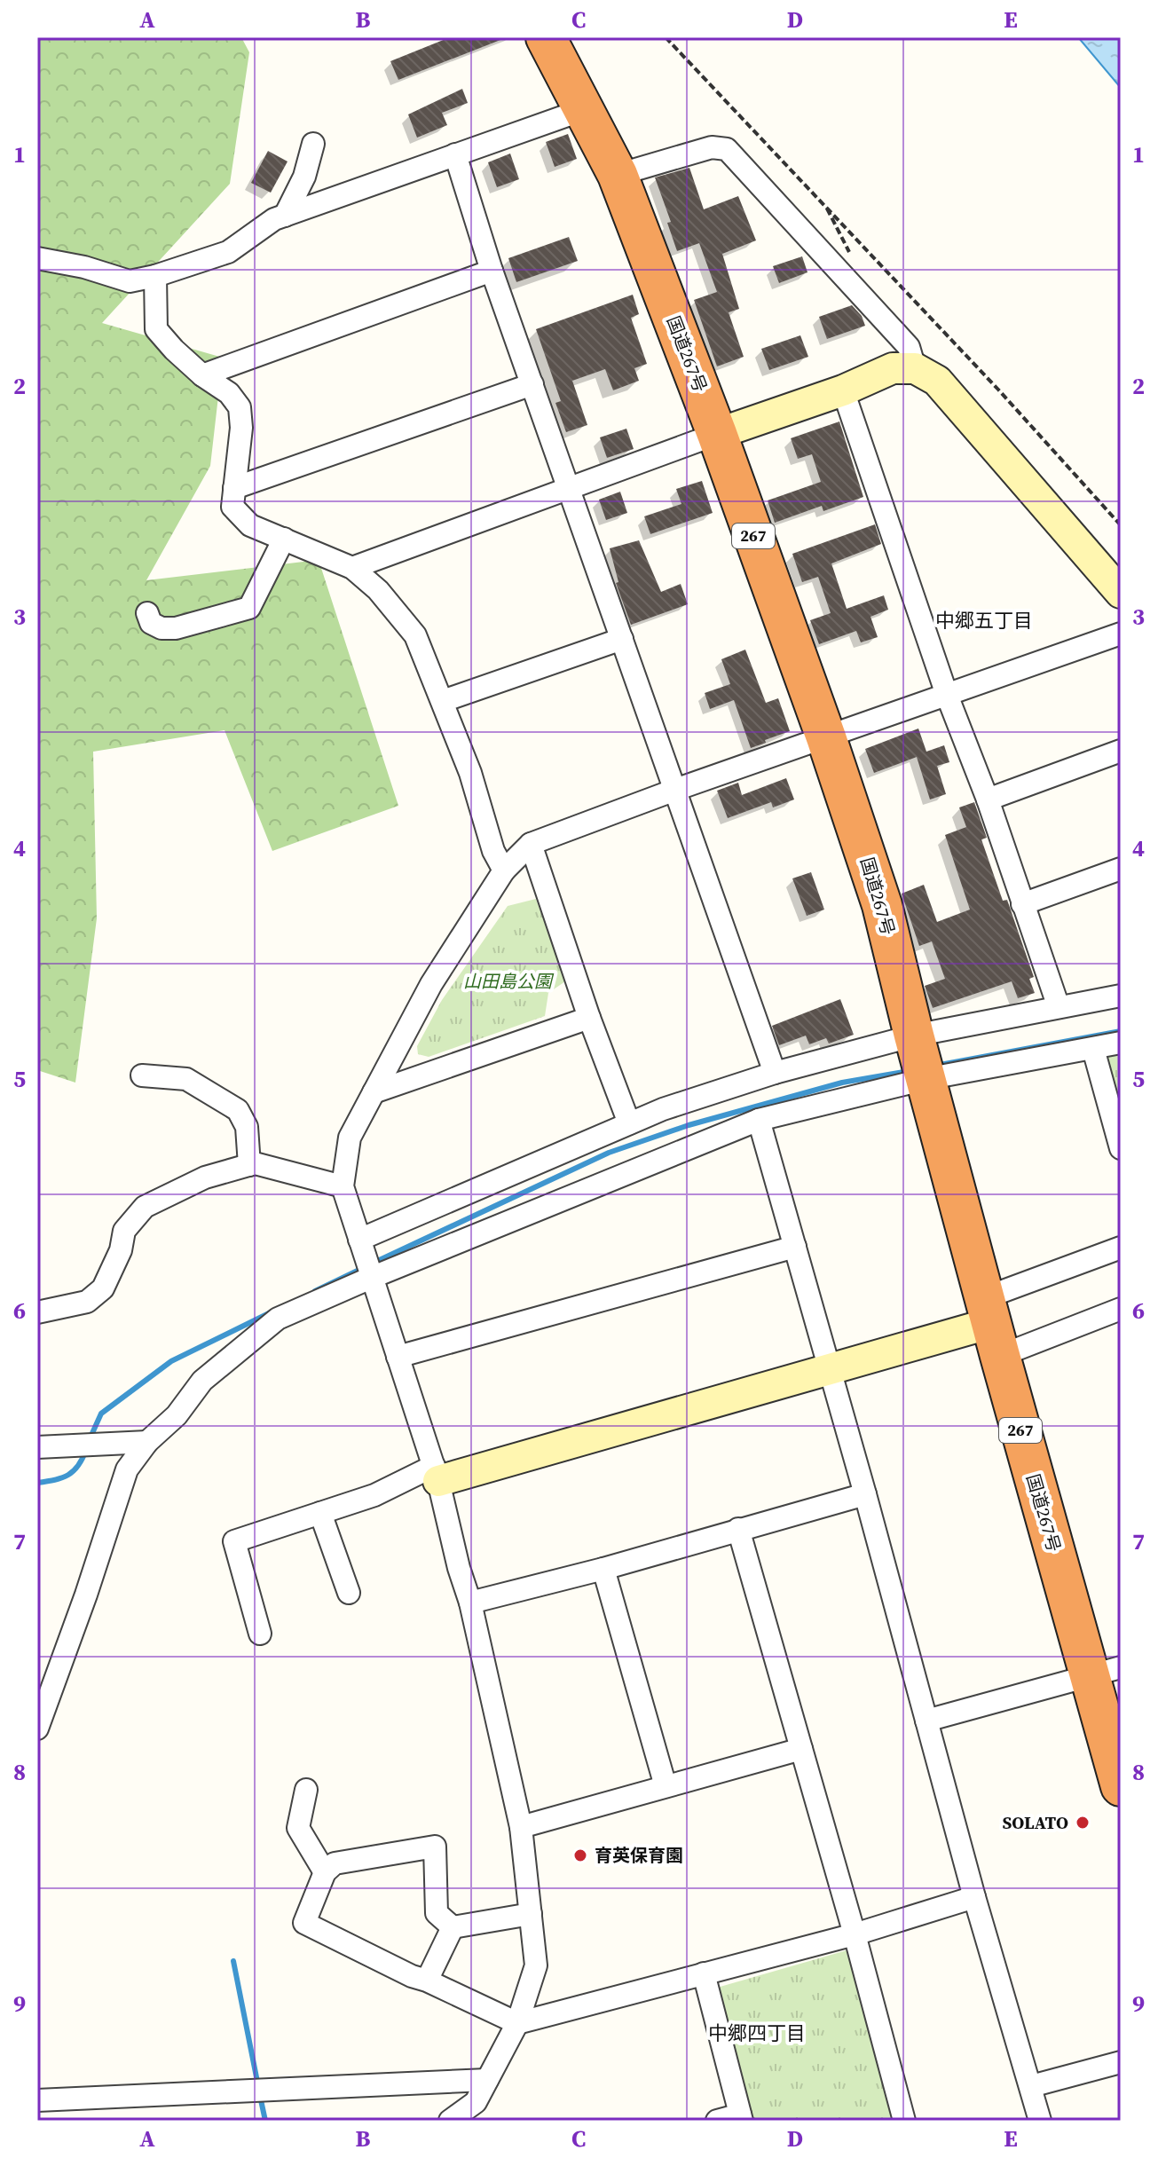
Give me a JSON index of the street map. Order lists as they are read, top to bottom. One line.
{"streets":{"highway":["国道267号","267"]},"districts":["中郷五丁目","中郷四丁目"],"parks":["山田島公園"],"places":["SOLATO","育英保育園"],"grid":{"columns":["A","B","C","D","E"],"rows":["1","2","3","4","5","6","7","8","9"]}}
